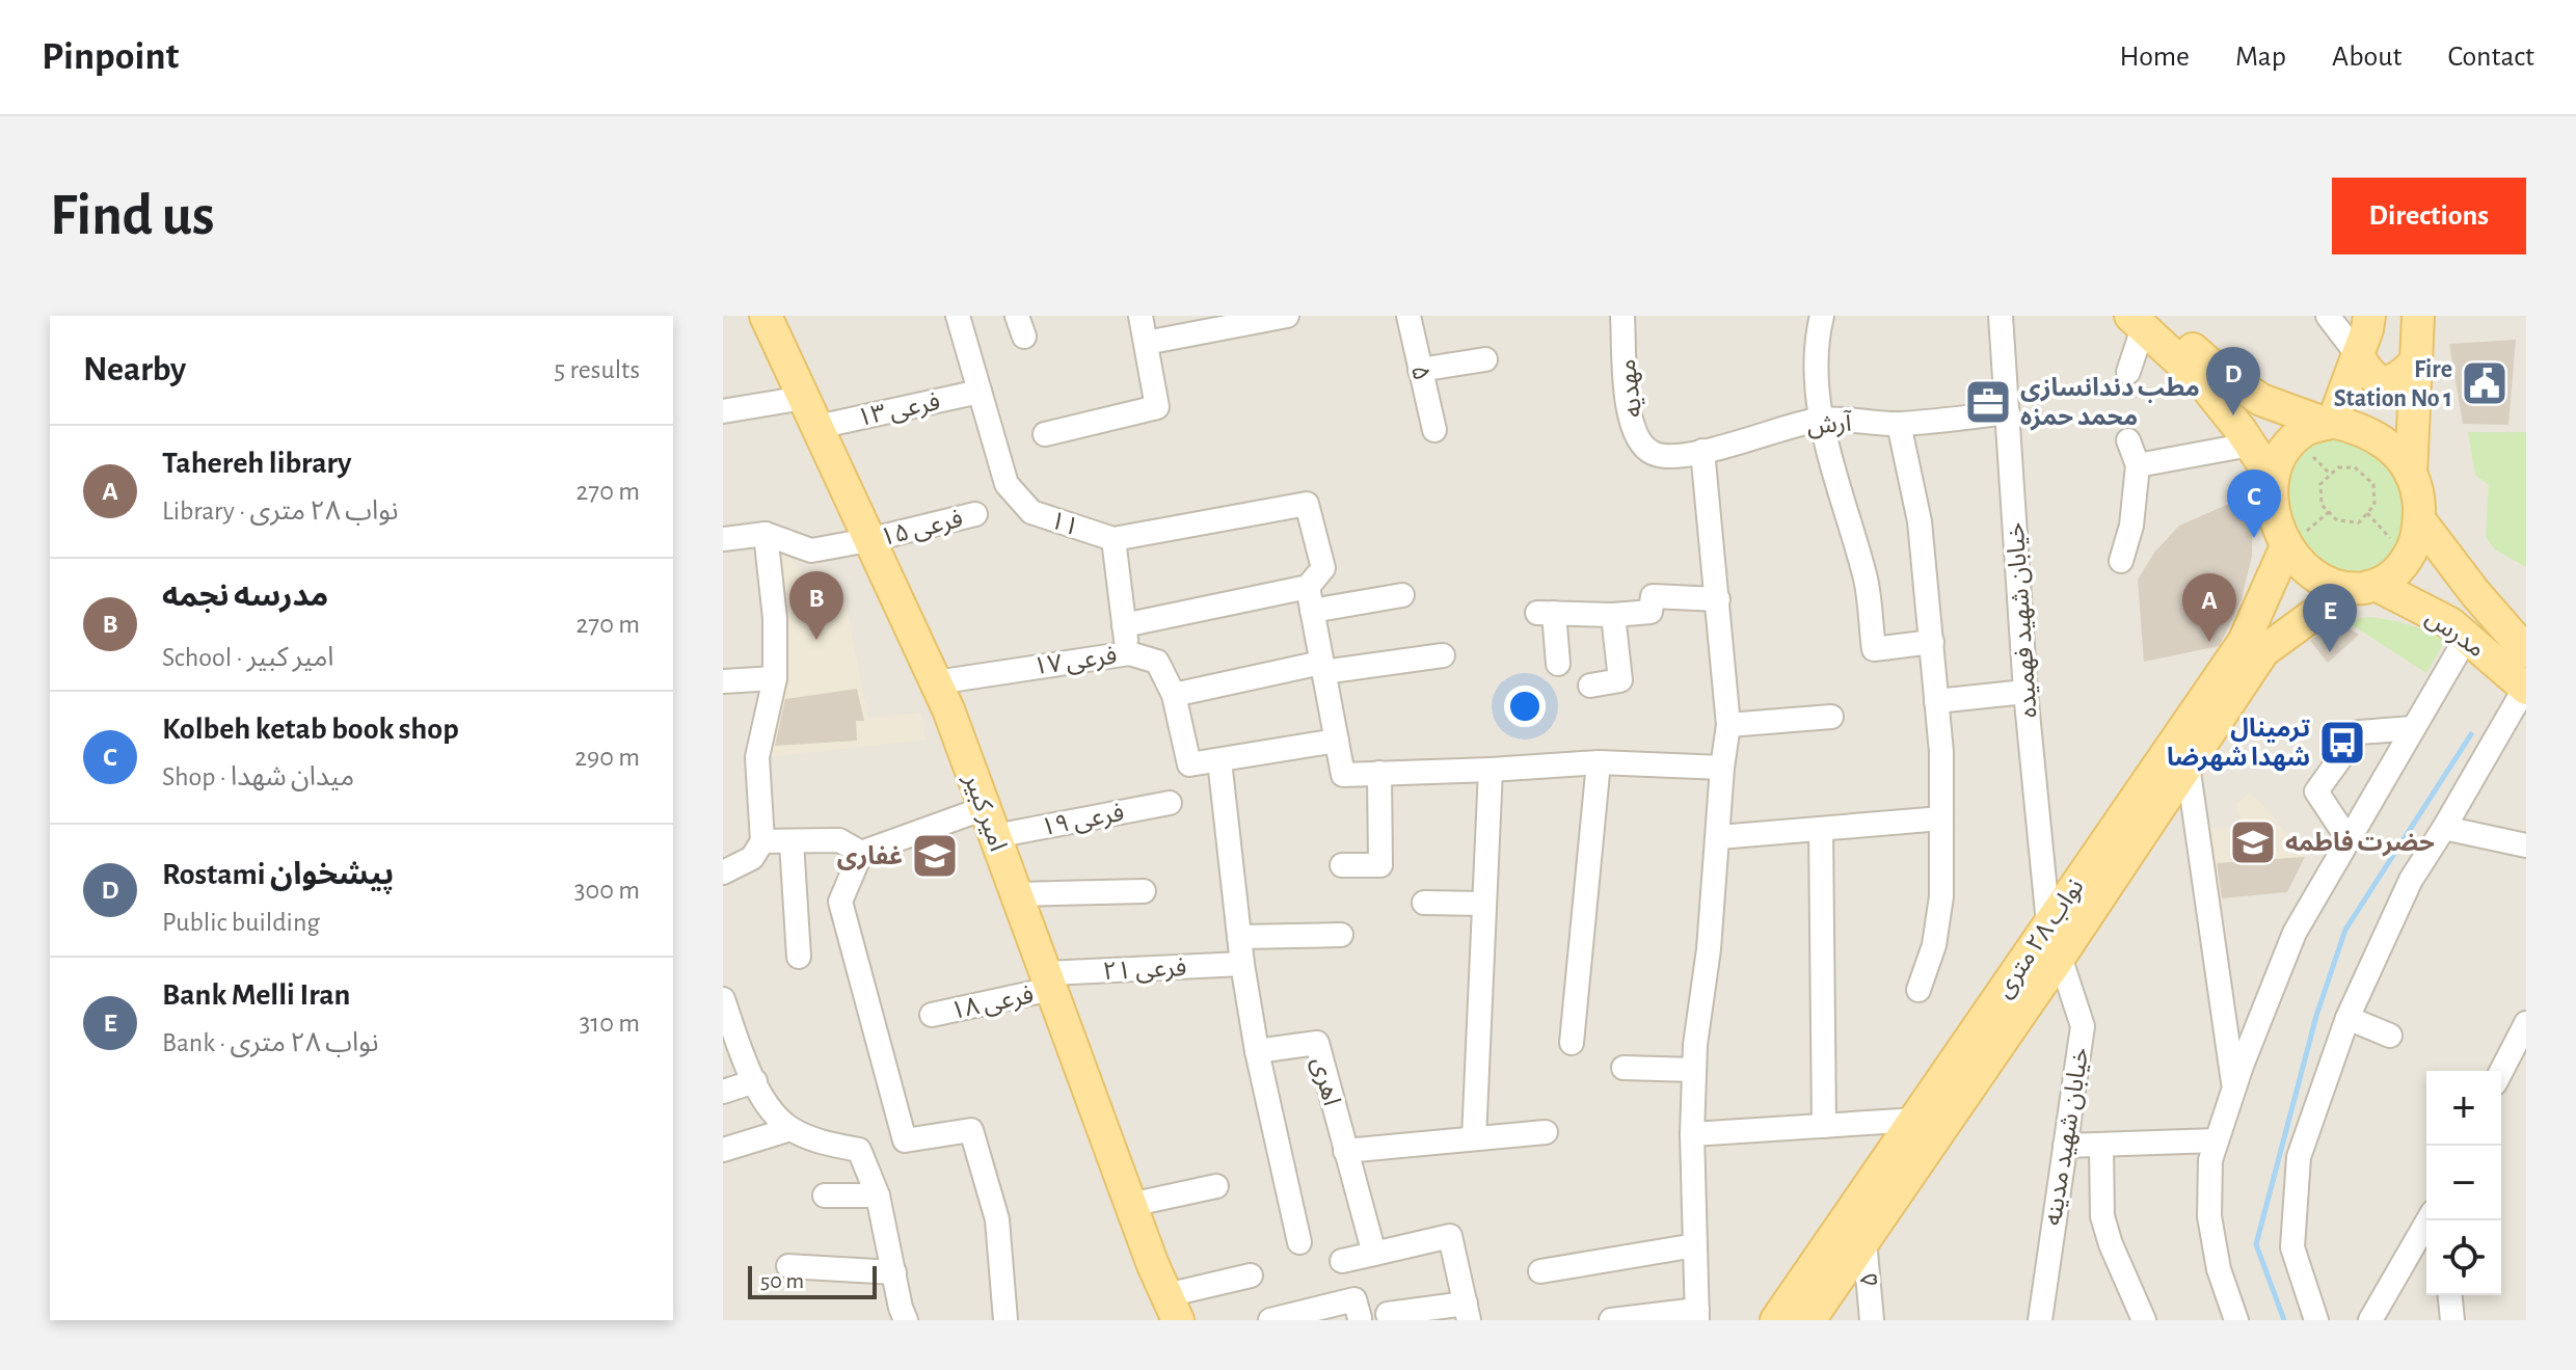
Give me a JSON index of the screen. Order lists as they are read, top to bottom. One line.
{"streets":{"main road":["مدرس","امیر کبیر","نواب ۲۸ متری"],"street":["۵","مهدیه","فرعی ۱۳","آرش","۱۱","فرعی ۱۵","خیابان شهید فهمیده","فرعی ۱۷","فرعی ۱۹","فرعی ۲۱","فرعی ۱۸","اهری","خیابان شهید مدینه"]},"crossings":[["۵","نواب ۲۸ متری"],["مهدیه","آرش"],["فرعی ۱۳","۱۱"],["فرعی ۱۳","امیر کبیر"],["آرش","خیابان شهید فهمیده"],["فرعی ۱۵","امیر کبیر"],["خیابان شهید فهمیده","نواب ۲۸ متری"],["مدرس","نواب ۲۸ متری"],["فرعی ۱۷","امیر کبیر"],["امیر کبیر","فرعی ۱۹"],["امیر کبیر","فرعی ۲۱"],["امیر کبیر","فرعی ۱۸"],["نواب ۲۸ متری","خیابان شهید مدینه"],["فرعی ۲۱","فرعی ۱۸"]],"places":{"public building":["Fire Station No 1"],"office":["مطب دندانسازی محمد حمزه"],"bus stop":["ترمینال شهدا شهرضا"],"school or university":["حضرت فاطمه","غفاری"]},"scale_bar":"50 m","page":{"header":"Pinpoint","nav":["Home","Map","About","Contact"],"buttons":"Directions","title":"Find us","heading":["Nearby","5 results"],"pins":["D","C","B","A","E"],"list":[{"mark":"A","name":"Tahereh library","note":"Library · نواب ۲۸ متری","value":"270 m"},{"mark":"B","name":"مدرسه نجمه","note":"School · امیر کبیر","value":"270 m"},{"mark":"C","name":"Kolbeh ketab book shop","note":"Shop · میدان شهدا","value":"290 m"},{"mark":"D","name":"Rostami پیشخوان","note":"Public building","value":"300 m"},{"mark":"E","name":"Bank Melli Iran","note":"Bank · نواب ۲۸ متری","value":"310 m"}],"map_buttons":["+","−"],"scale":"50 m"}}
